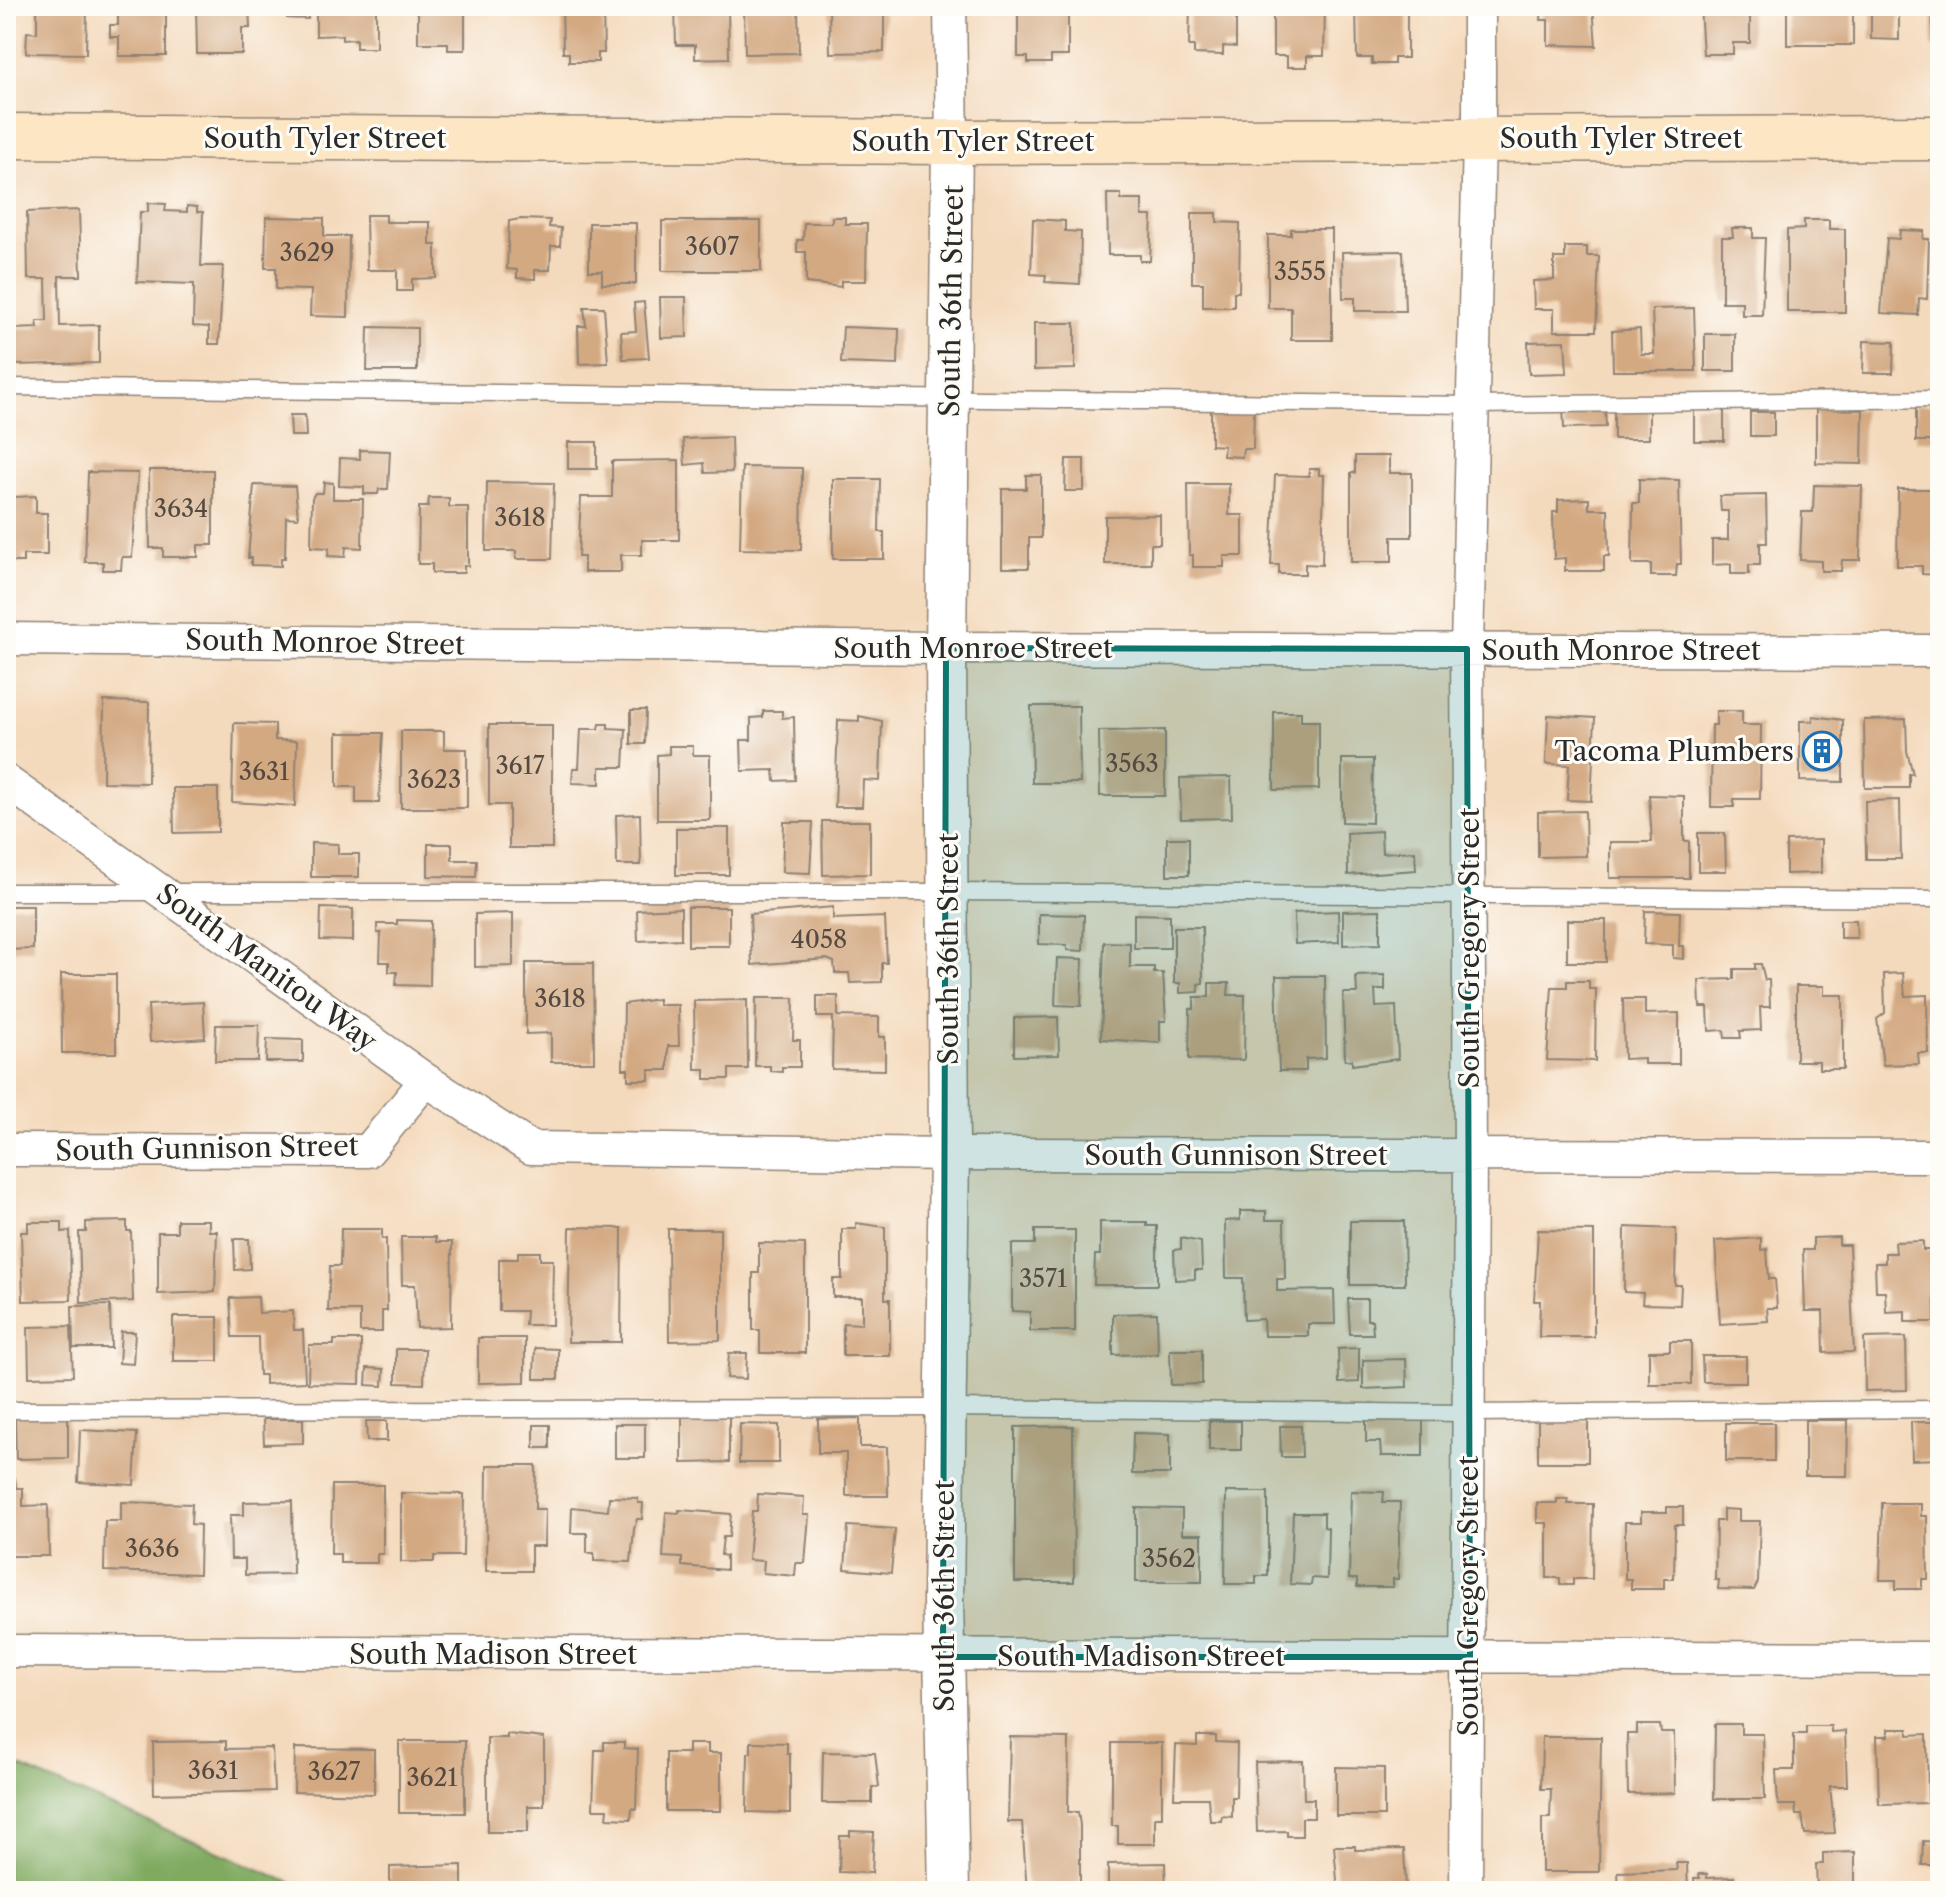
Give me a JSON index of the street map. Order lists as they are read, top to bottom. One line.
{"streets":{"main road":["South Tyler Street"],"street":["South 36th Street","South Monroe Street","South Gregory Street","South Manitou Way","South Gunnison Street","South Madison Street"]},"crossings":[["South Tyler Street","South 36th Street"],["South Tyler Street","South Gregory Street"],["South 36th Street","South Monroe Street"],["South 36th Street","South Gunnison Street"],["South 36th Street","South Madison Street"],["South Monroe Street","South Gregory Street"],["South Gregory Street","South Gunnison Street"],["South Gregory Street","South Madison Street"],["South Manitou Way","South Gunnison Street"]],"places":{"building":["Tacoma Plumbers"]},"house_numbers":["3607","3629","3555","3634","3618","3563","3617","3631","3623","4058","3618","3571","3636","3562","3631","3627","3621"]}
